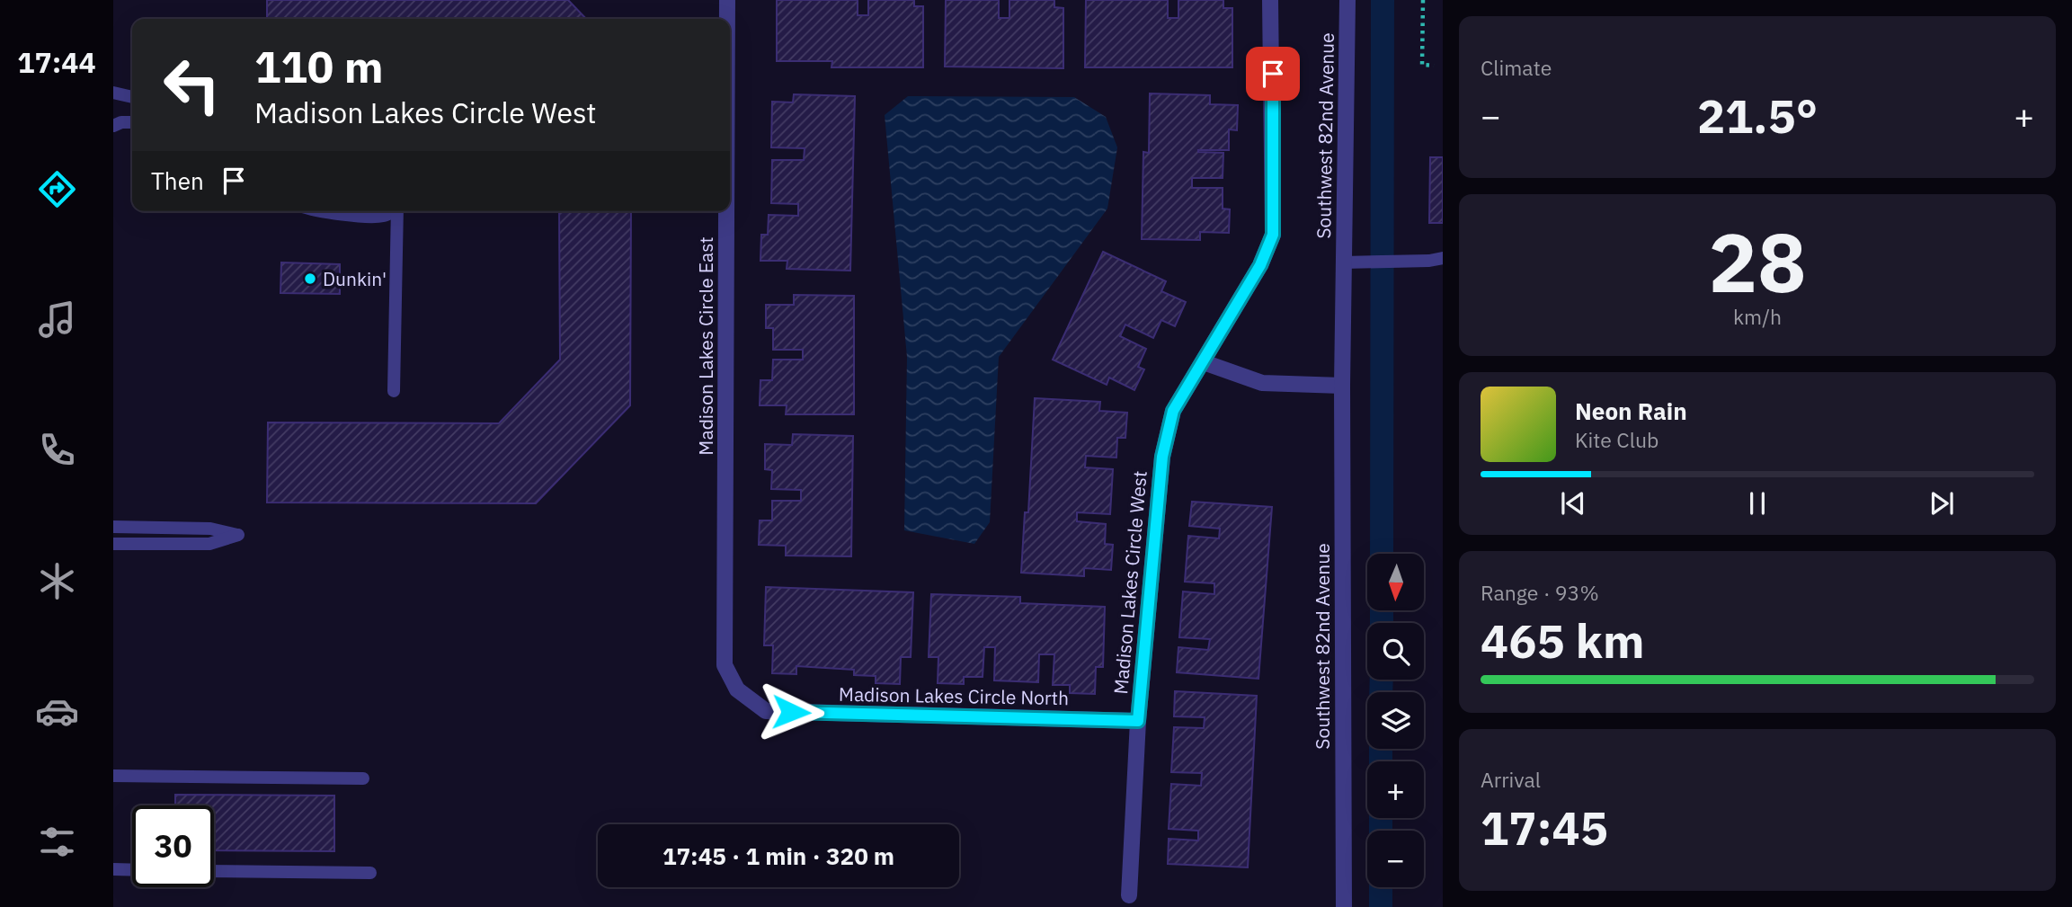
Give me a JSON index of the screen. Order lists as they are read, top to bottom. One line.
{"streets":{"street":["Southwest 82nd Avenue","Madison Lakes Circle East","Madison Lakes Circle West","Madison Lakes Circle North"]},"crossings":[["Madison Lakes Circle East","Madison Lakes Circle North"],["Madison Lakes Circle West","Madison Lakes Circle North"]],"places":["Dunkin'"],"north":"bottom","page":{"tabs":"17:44","tile":["Climate",["28","km/h"],["Range · 93%","465 km"],["Arrival","17:45"]],"turn":["110 m","Madison Lakes Circle West"],"heat":["−","21.5°","+"],"then":"Then","song":["Neon Rain","Kite Club"],"map_buttons":["+","−"],"limit":"30","trip":"17:45 · 1 min · 320 m"}}
